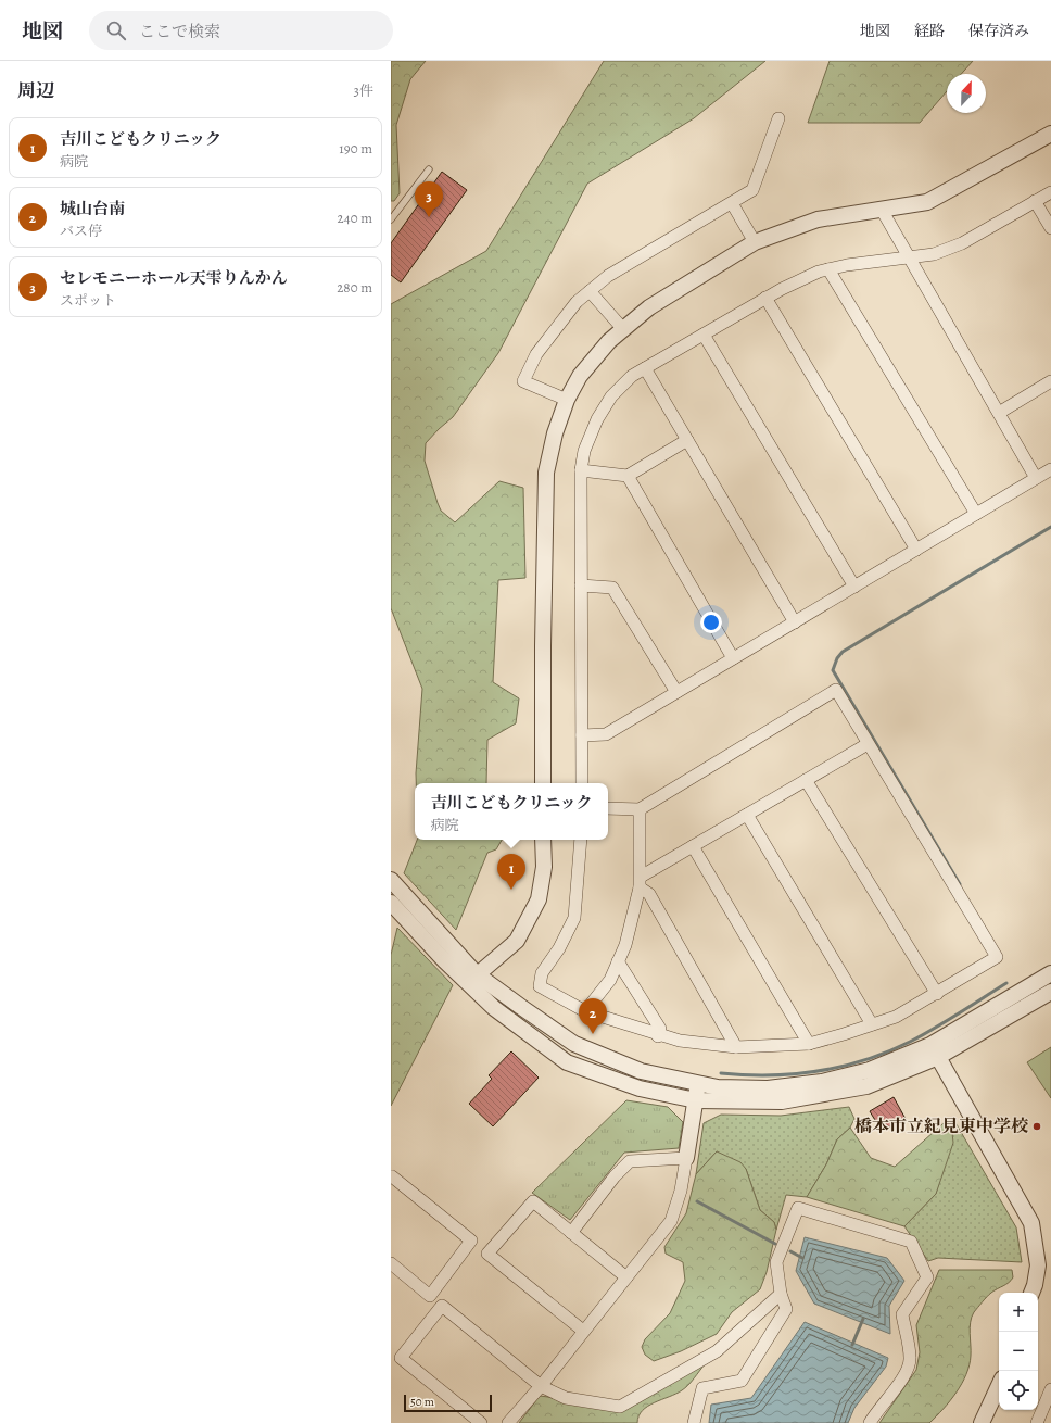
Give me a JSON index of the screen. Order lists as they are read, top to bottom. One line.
{"places":["橋本市立紀見東中学校"],"scale_bar":"50 m","north":"top","page":{"header":"地図","search":"ここで検索","nav":["地図","経路","保存済み"],"heading":["周辺","3件"],"list":[{"mark":"1","name":"吉川こどもクリニック","note":"病院","value":"190 m"},{"mark":"2","name":"城山台南","note":"バス停","value":"240 m"},{"mark":"3","name":"セレモニーホール天雫りんかん","note":"スポット","value":"280 m"}],"pins":["3","1","2"],"popup":["吉川こどもクリニック","病院"],"map_buttons":["+","−"],"scale":"50 m"}}
